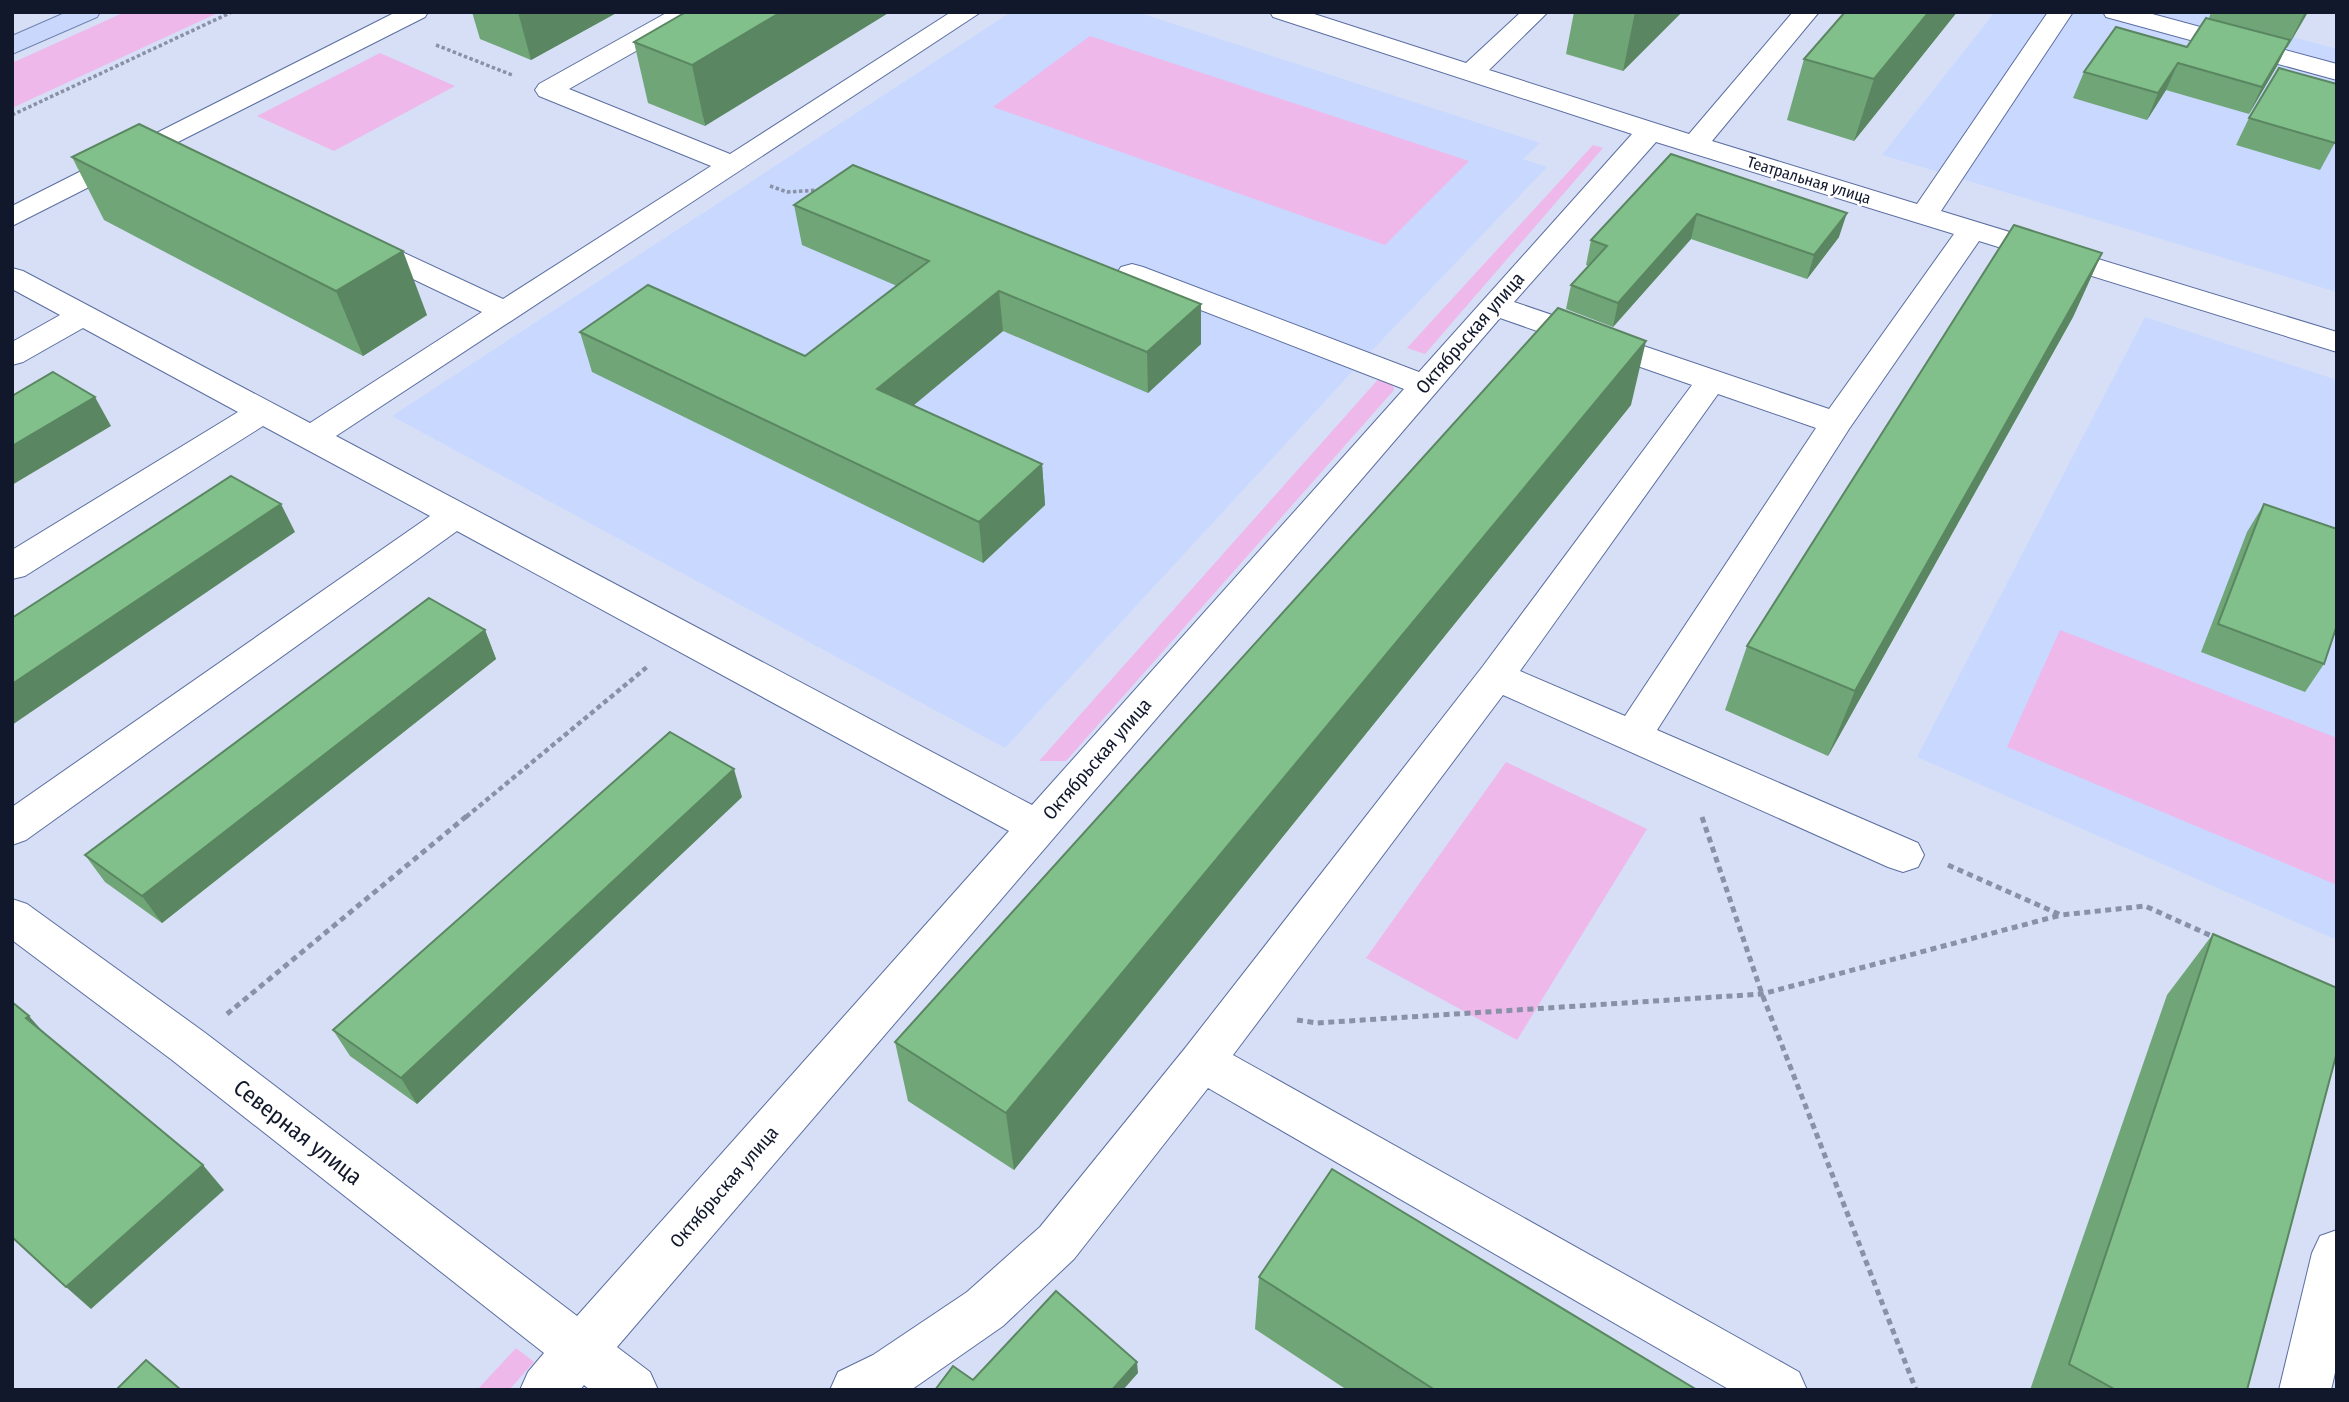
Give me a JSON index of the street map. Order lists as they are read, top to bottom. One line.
{"streets":{"street":["Театральная улица","Октябрьская улица","Северная улица"]},"crossings":[["Театральная улица","Октябрьская улица"],["Октябрьская улица","Северная улица"]]}
